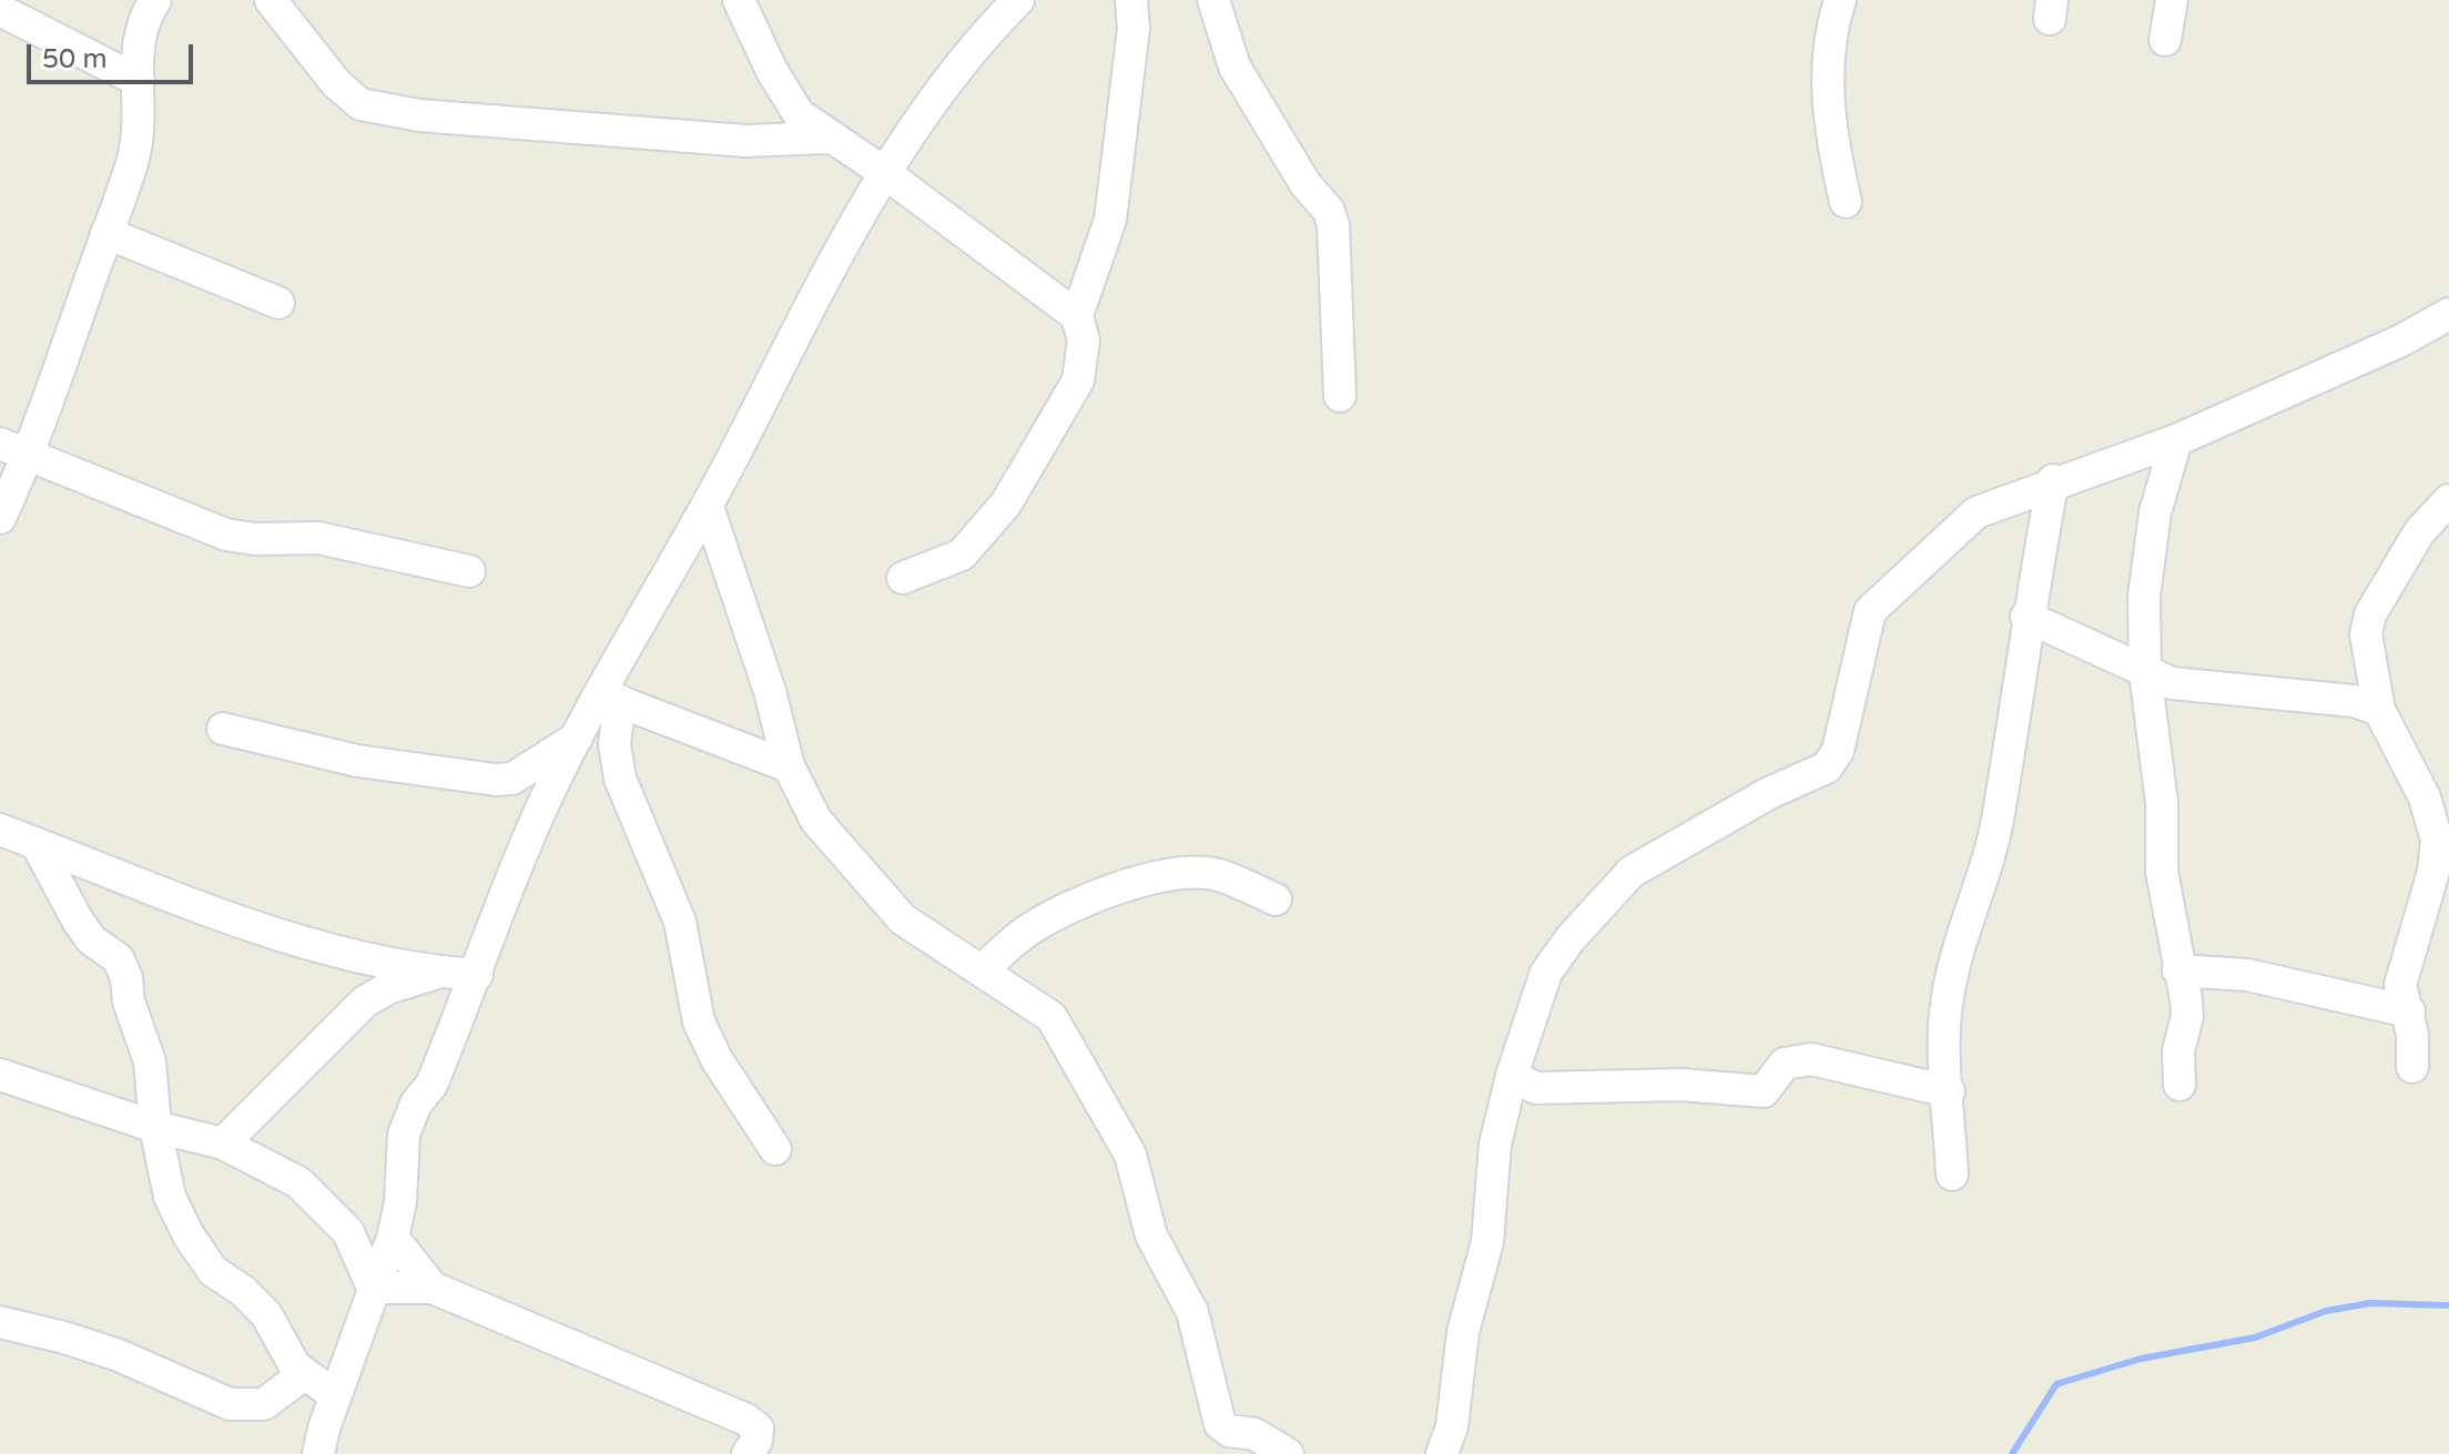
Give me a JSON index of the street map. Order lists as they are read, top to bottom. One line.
{"scale_bar":"50 m"}
